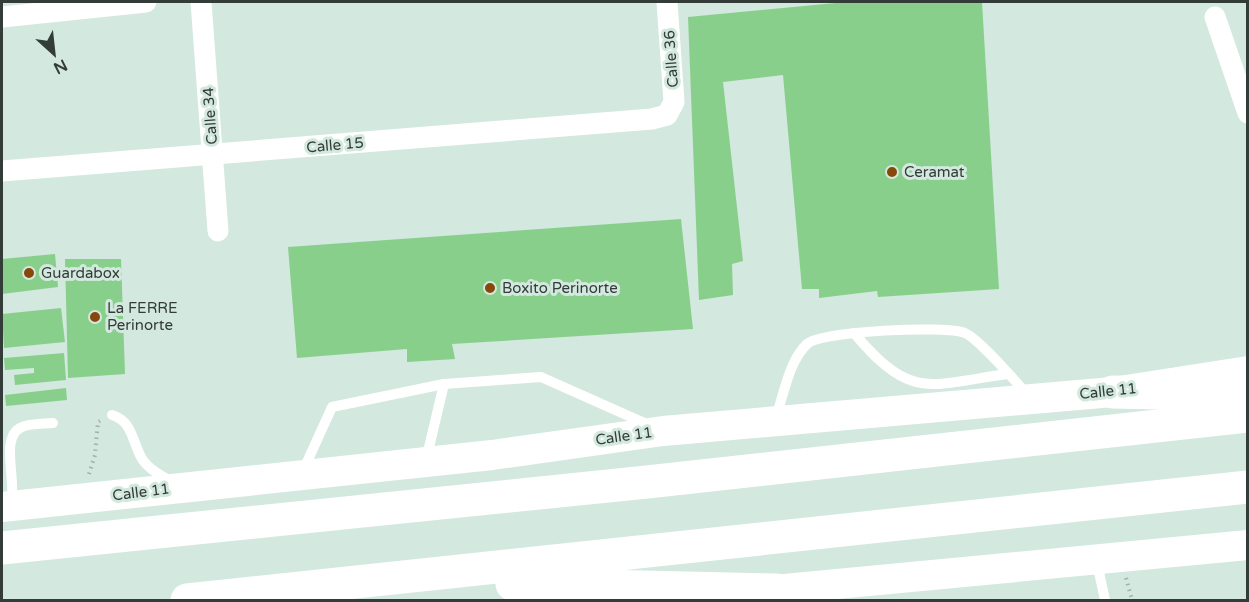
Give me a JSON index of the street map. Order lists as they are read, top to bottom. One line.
{"streets":{"main road":["Calle 11"],"street":["Calle 36","Calle 34","Calle 15"]},"crossings":[["Calle 36","Calle 15"],["Calle 34","Calle 15"]],"places":["Ceramat","Guardabox","Boxito Perinorte","La FERRE Perinorte"],"north":"bottom right"}
